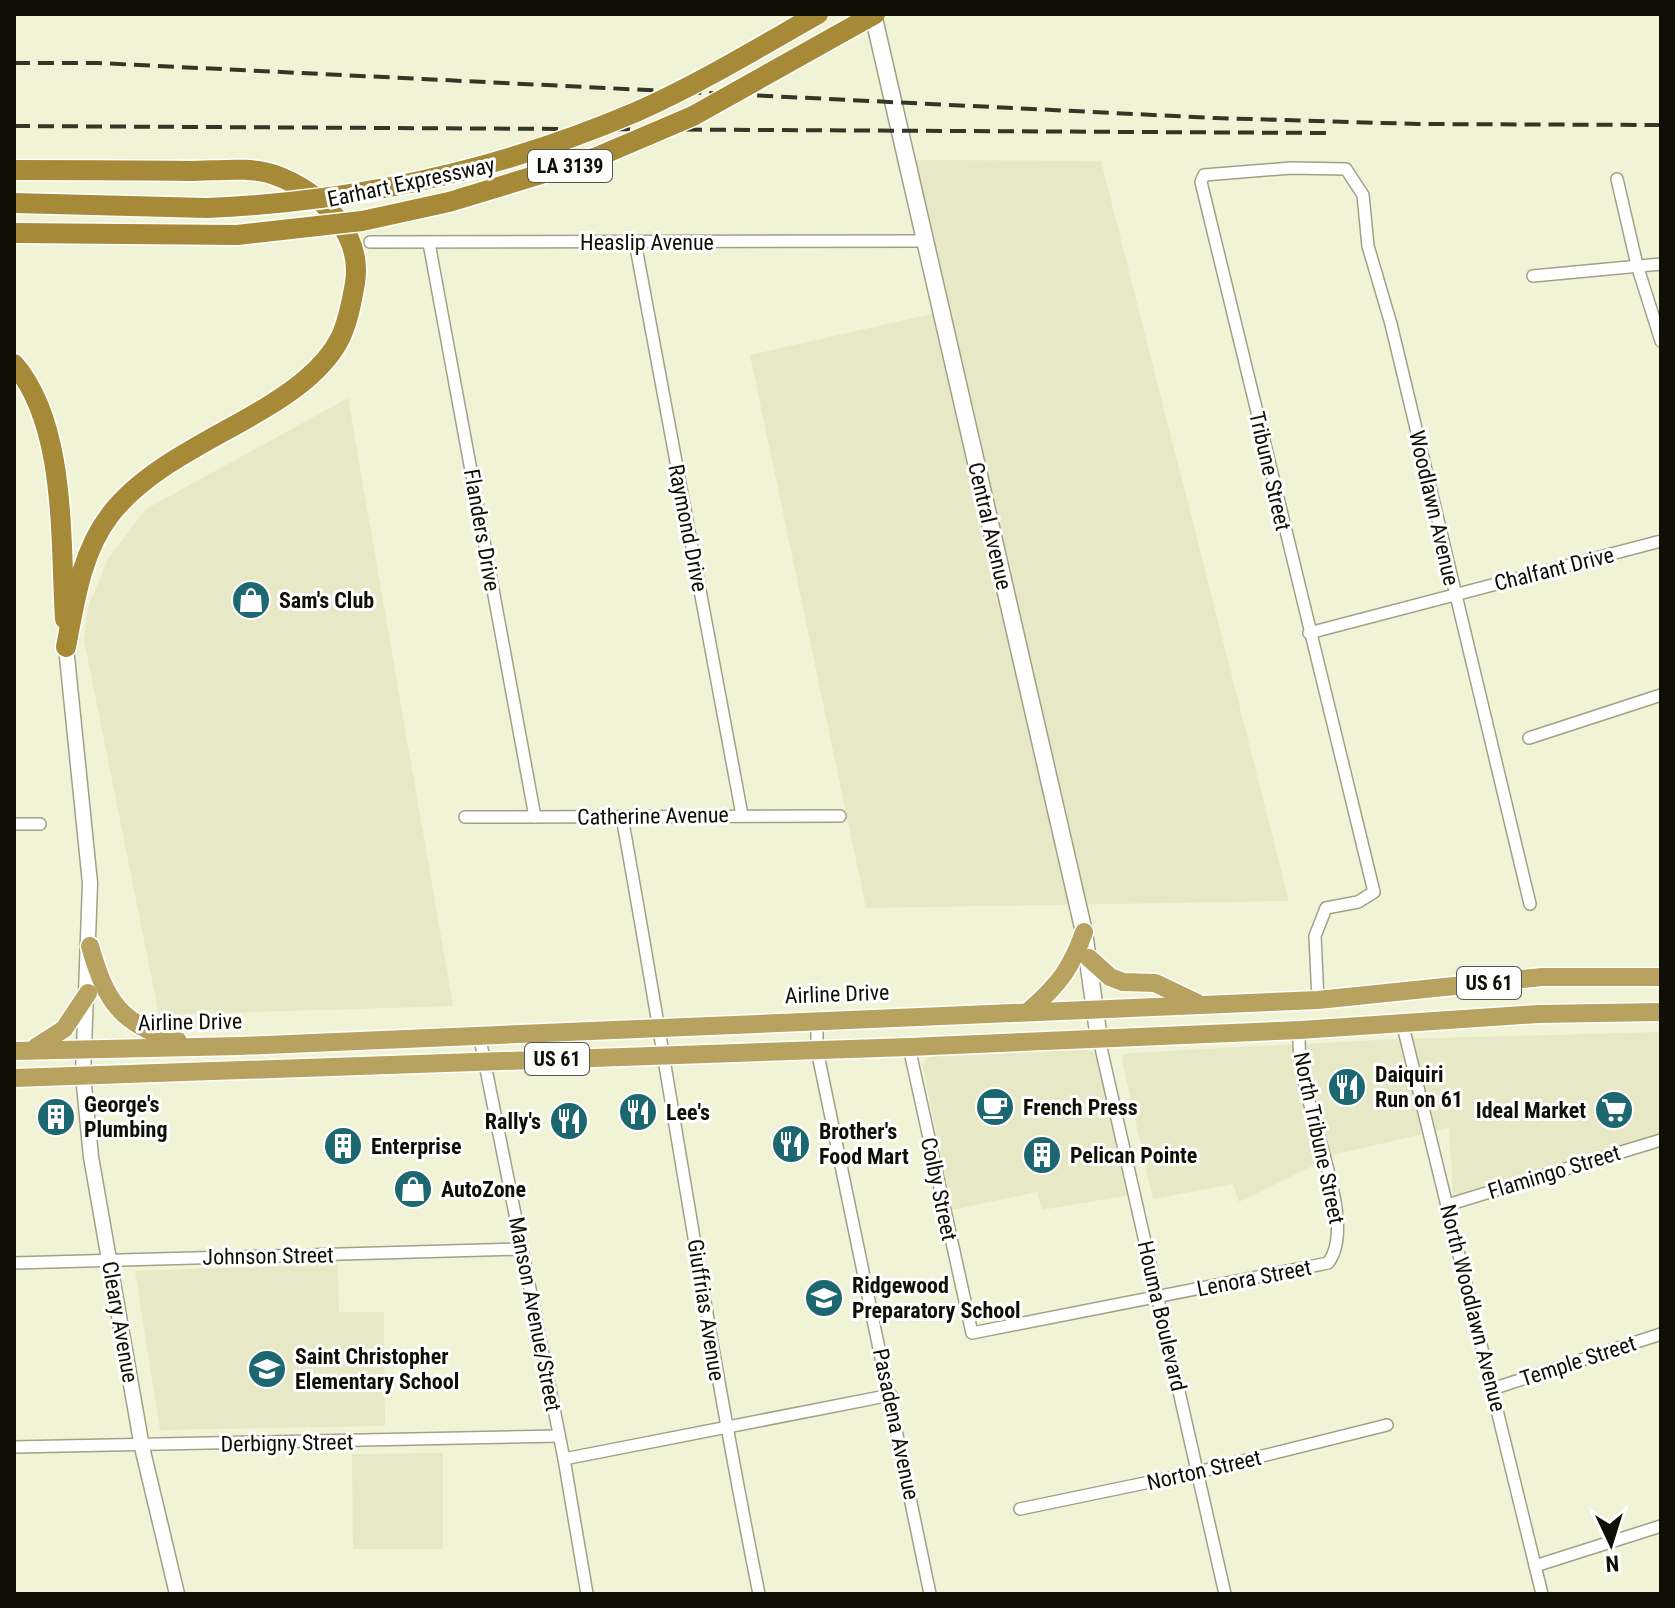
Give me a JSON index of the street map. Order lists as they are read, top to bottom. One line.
{"streets":{"highway":["LA 3139","Earhart Expressway","US 61","Airline Drive"],"main road":["Central Avenue"],"street":["Heaslip Avenue","Tribune Street","Woodlawn Avenue","Raymond Drive","Flanders Drive","Chalfant Drive","Catherine Avenue","North Tribune Street","Flamingo Street","Colby Street","Johnson Street","Lenora Street","North Woodlawn Avenue","Giuffrias Avenue","Manson Avenue/Street","Houma Boulevard","Cleary Avenue","Temple Street","Pasadena Avenue","Derbigny Street","Norton Street"]},"crossings":[["Earhart Expressway","Central Avenue"],["Heaslip Avenue","Central Avenue"],["Heaslip Avenue","Raymond Drive"],["Heaslip Avenue","Flanders Drive"],["Tribune Street","Woodlawn Avenue"],["Tribune Street","Chalfant Drive"],["Tribune Street","Airline Drive"],["Woodlawn Avenue","Chalfant Drive"],["Central Avenue","US 61"],["Central Avenue","Airline Drive"],["Central Avenue","Houma Boulevard"],["Raymond Drive","Catherine Avenue"],["Flanders Drive","Catherine Avenue"],["Catherine Avenue","Giuffrias Avenue"],["US 61","North Tribune Street"],["US 61","Colby Street"],["US 61","North Woodlawn Avenue"],["US 61","Giuffrias Avenue"],["US 61","Manson Avenue/Street"],["US 61","Houma Boulevard"],["US 61","Cleary Avenue"],["US 61","Pasadena Avenue"],["Airline Drive","Giuffrias Avenue"],["Airline Drive","Manson Avenue/Street"],["Airline Drive","Cleary Avenue"],["Airline Drive","Pasadena Avenue"],["North Tribune Street","Lenora Street"],["Flamingo Street","North Woodlawn Avenue"],["Colby Street","Lenora Street"],["Johnson Street","Manson Avenue/Street"],["Johnson Street","Cleary Avenue"],["Lenora Street","Houma Boulevard"],["North Woodlawn Avenue","Temple Street"],["Manson Avenue/Street","Derbigny Street"],["Houma Boulevard","Norton Street"],["Cleary Avenue","Derbigny Street"]],"places":{"shop":["Sam's Club","AutoZone"],"restaurant":["Daiquiri Run on 61","Lee's","Rally's","Brother's Food Mart"],"cafe":["French Press"],"supermarket":["Ideal Market"],"building":["George's Plumbing","Enterprise","Pelican Pointe"],"school or university":["Ridgewood Preparatory School","Saint Christopher Elementary School"]},"north":"bottom"}
